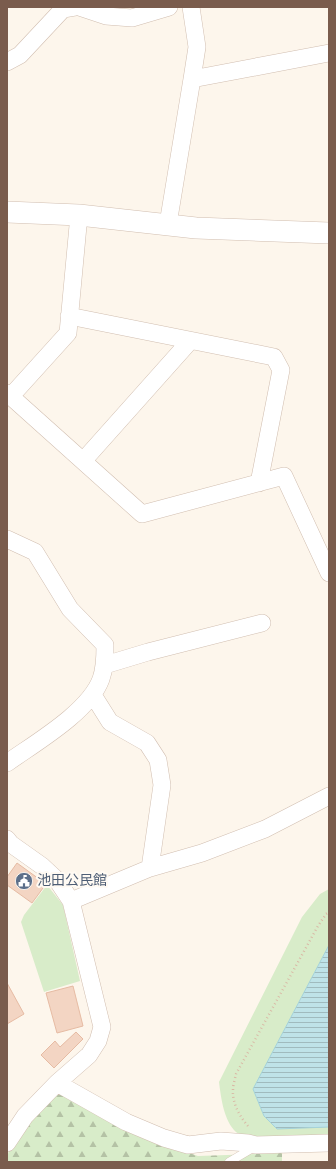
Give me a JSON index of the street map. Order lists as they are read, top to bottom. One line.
{"places":{"public building":["池田公民館"]}}
